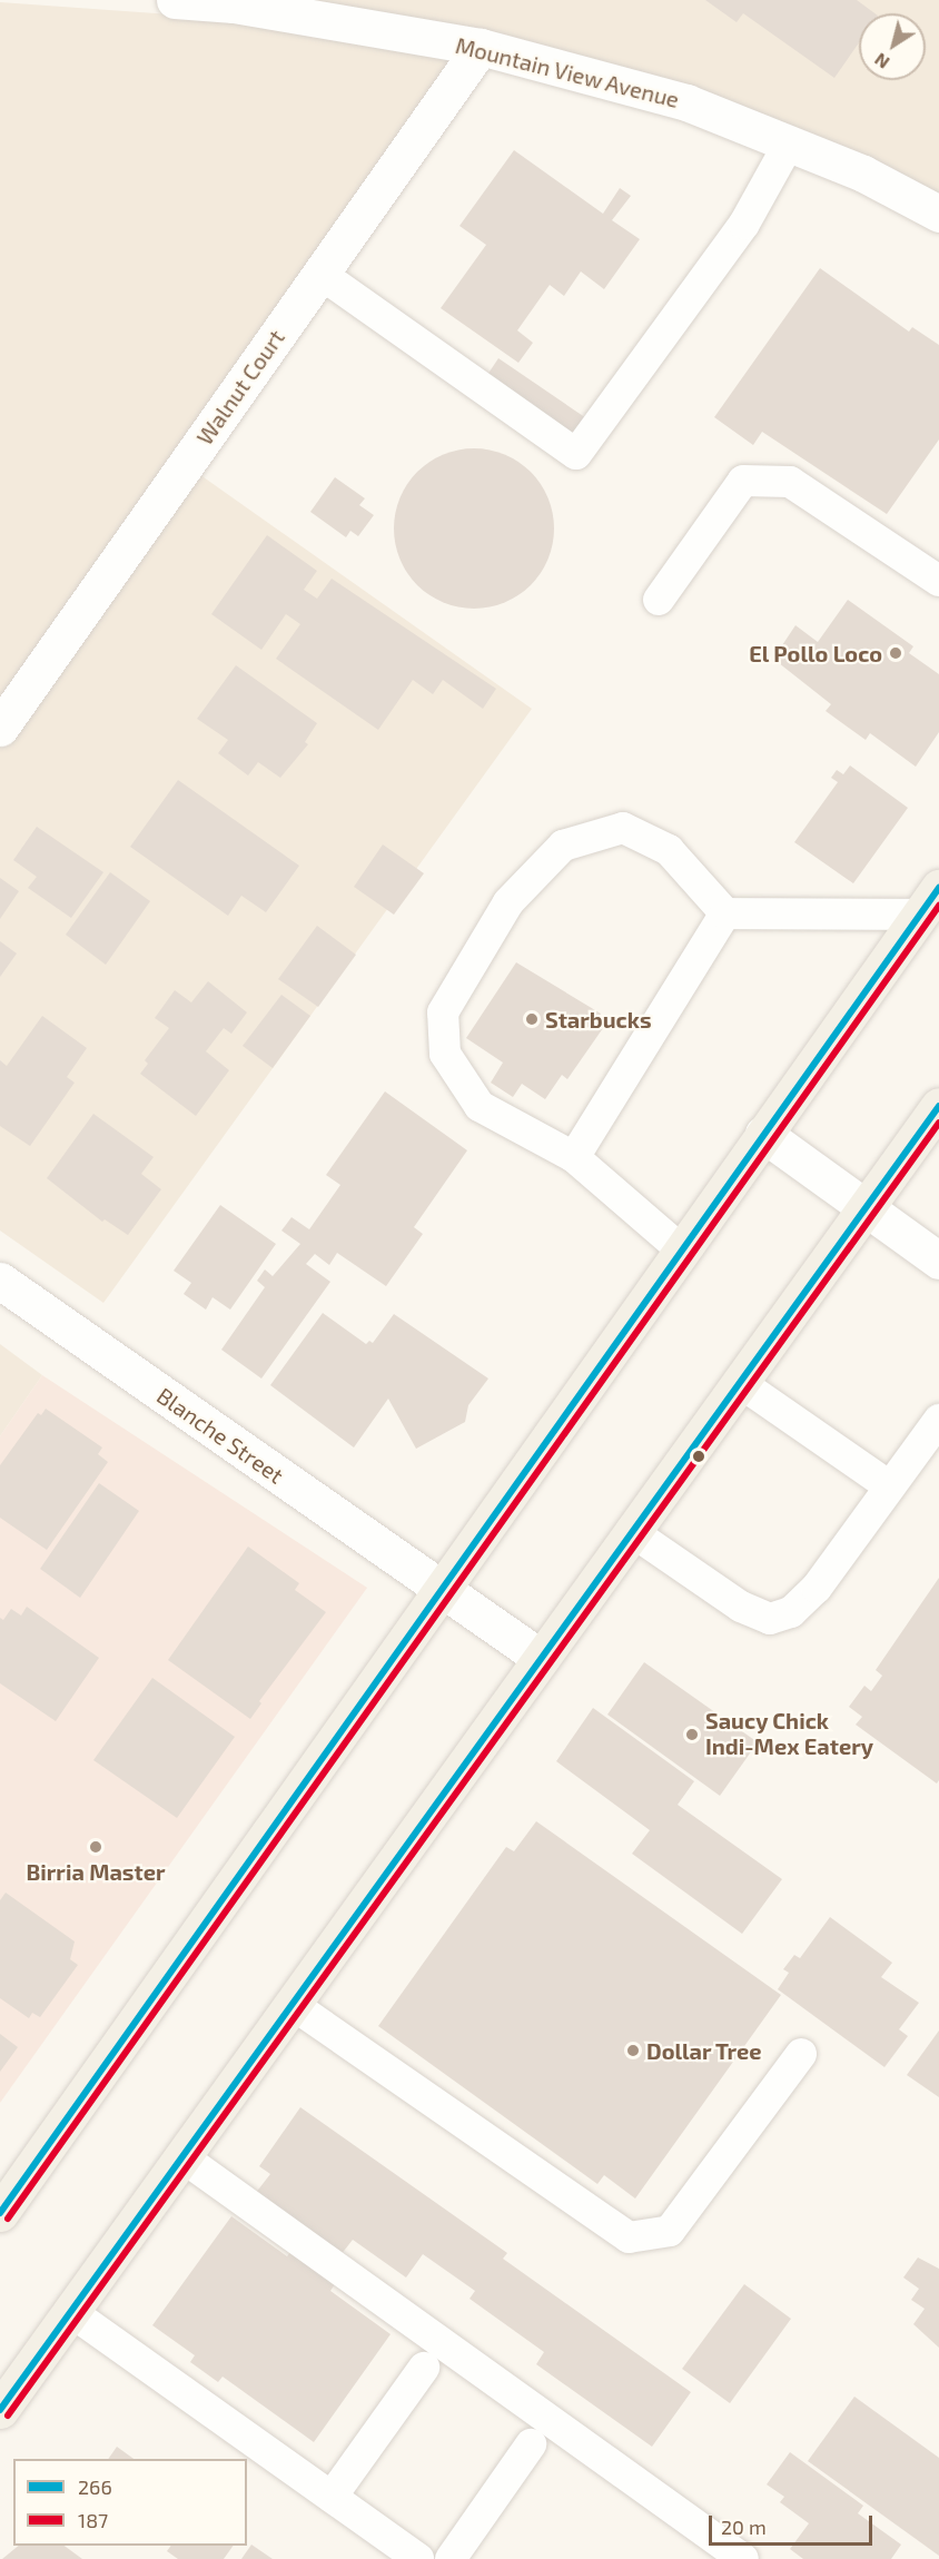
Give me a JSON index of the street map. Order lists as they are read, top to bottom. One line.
{"streets":{"street":["Mountain View Avenue","Walnut Court","Blanche Street"]},"crossings":[["Mountain View Avenue","Walnut Court"]],"places":["El Pollo Loco","Starbucks","Saucy Chick Indi-Mex Eatery","Birria Master","Dollar Tree"],"lines":["transit line 266","transit line 187"],"legend":["266","187"],"scale_bar":"20 m","north":"bottom left"}
